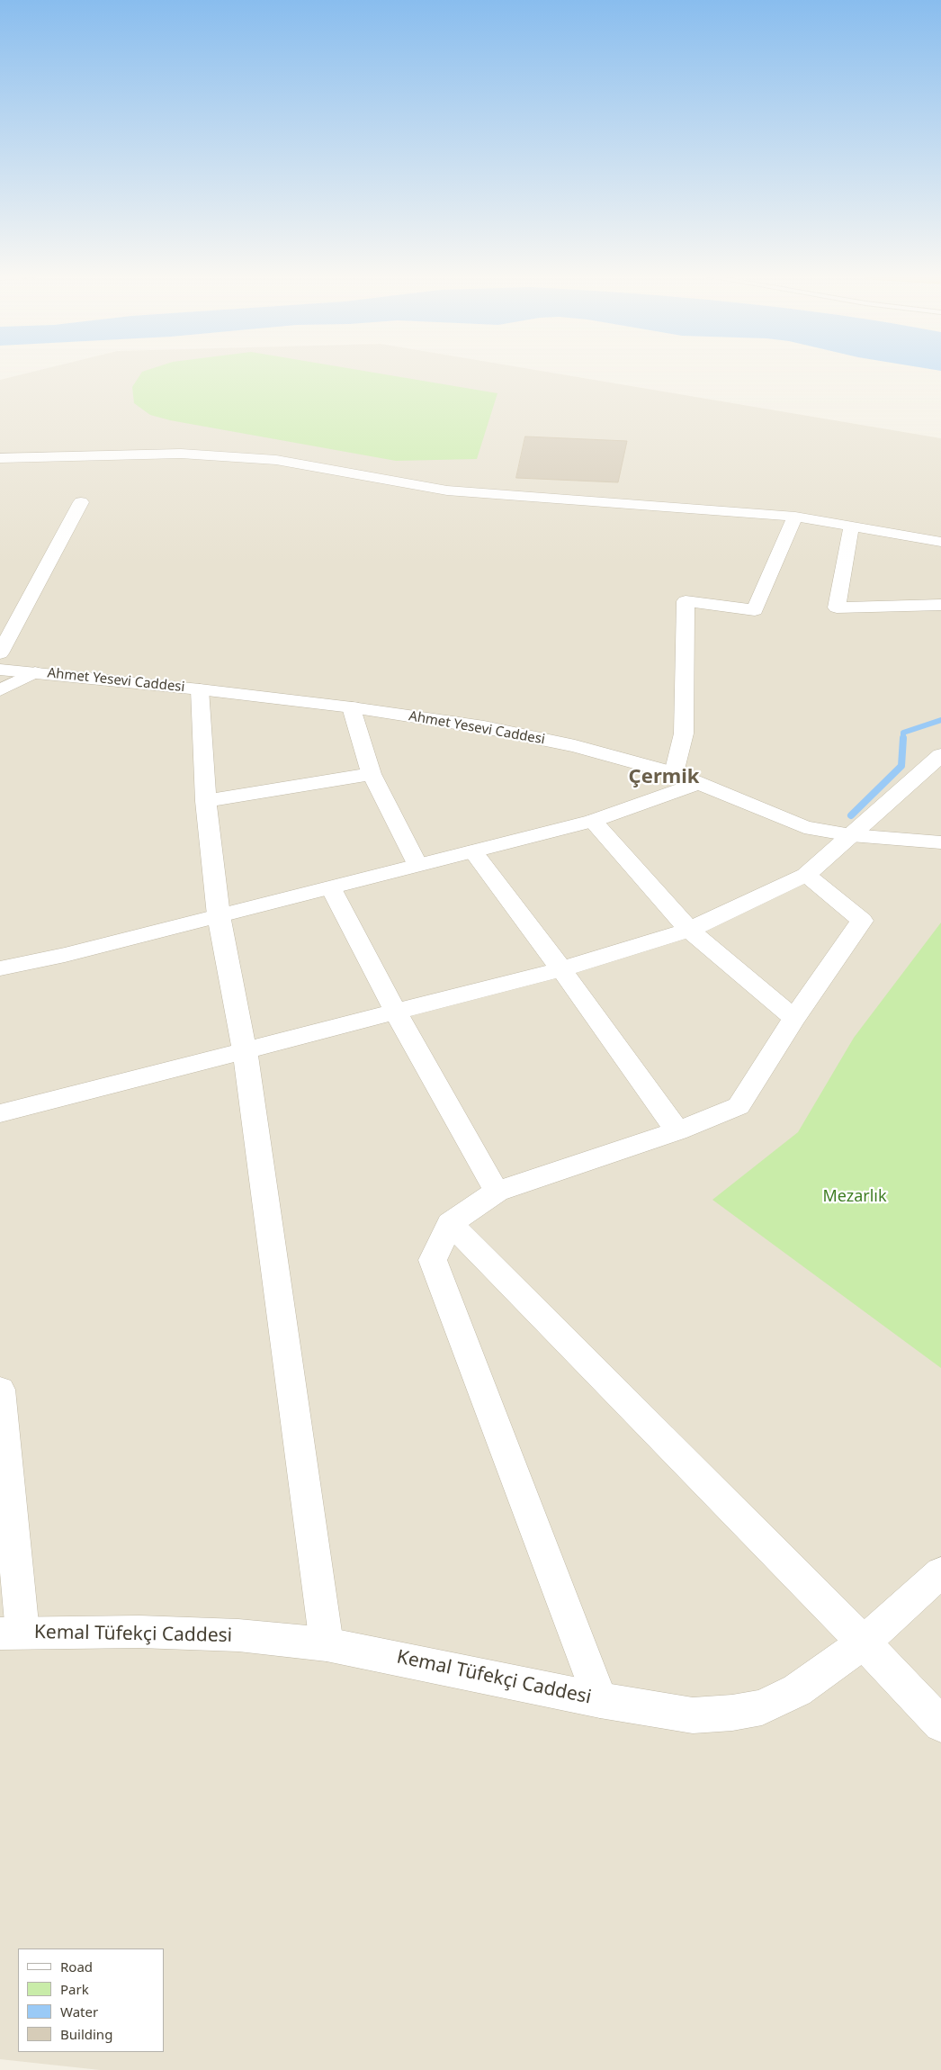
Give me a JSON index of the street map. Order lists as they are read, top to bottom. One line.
{"streets":{"street":["Ahmet Yesevi Caddesi","Kemal Tüfekçi Caddesi"]},"districts":["Çermik"],"parks":["Mezarlık"],"legend":["Road","Park","Water","Building"]}
